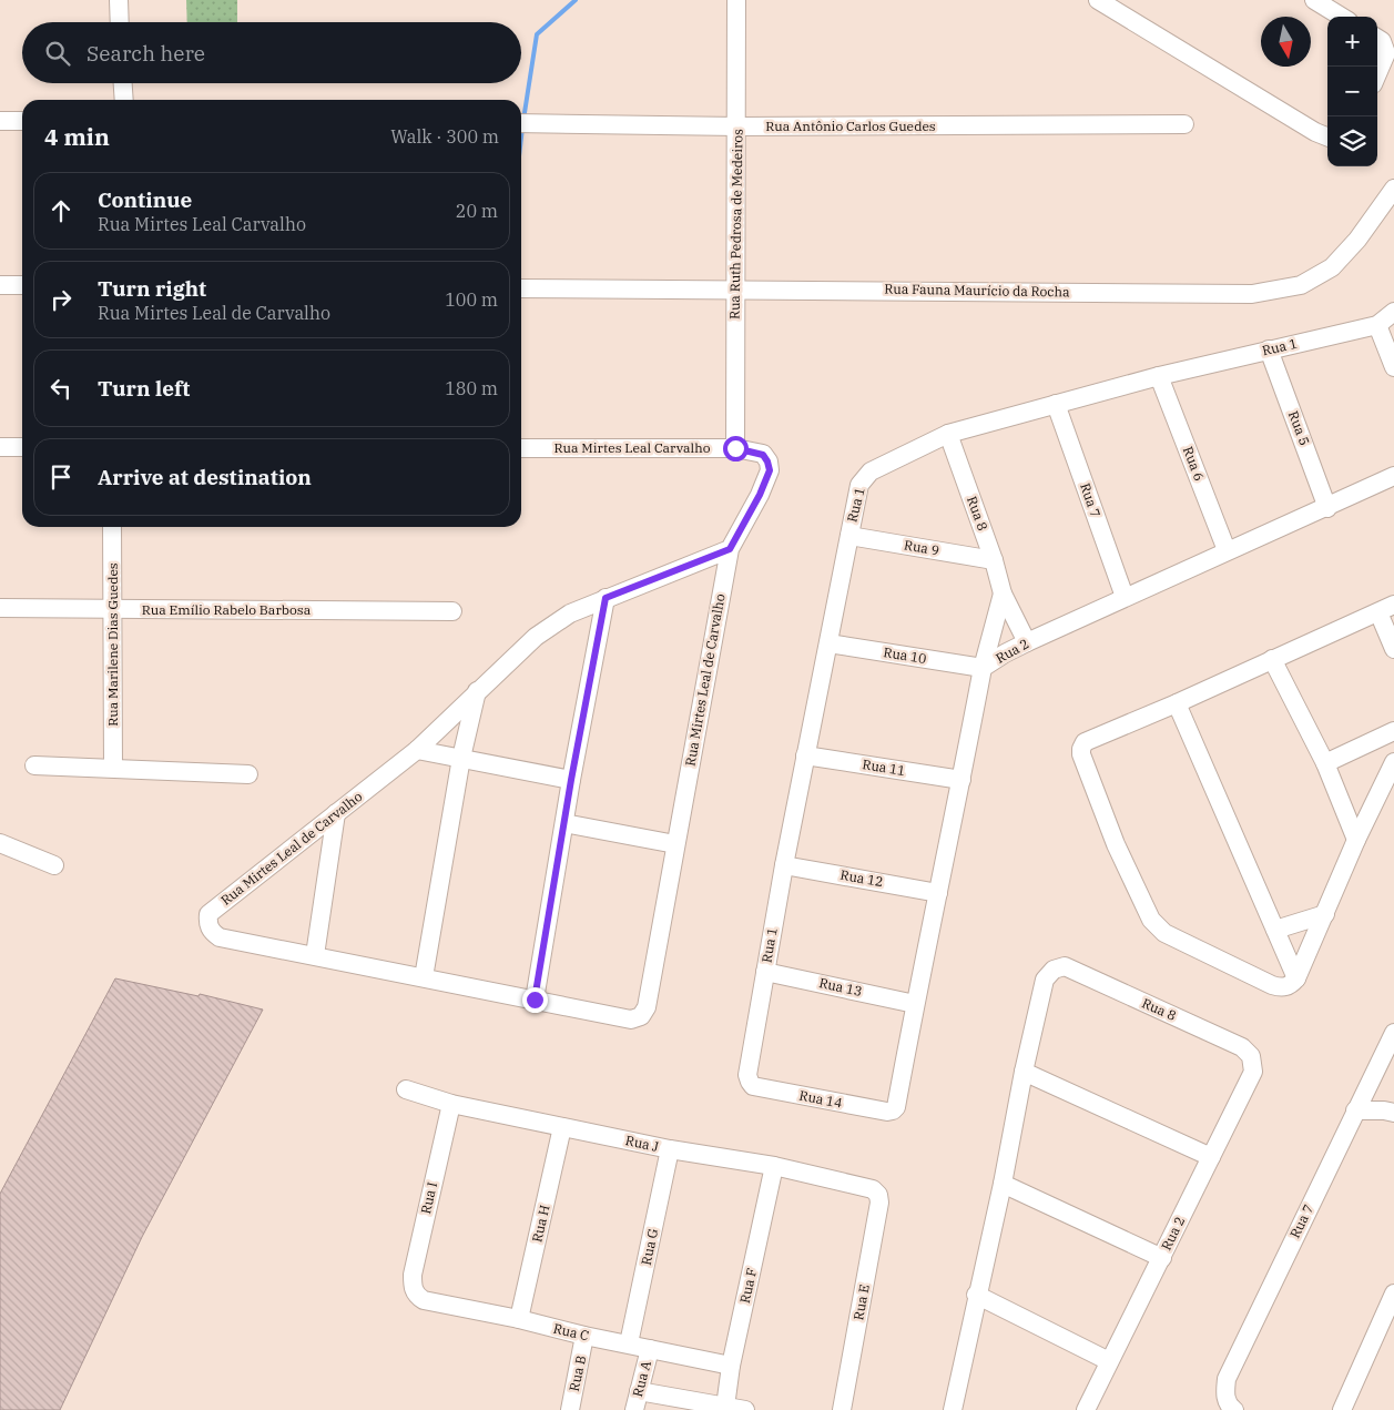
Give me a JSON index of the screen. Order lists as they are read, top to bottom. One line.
{"streets":{"street":["Rua Antônio Carlos Guedes","Rua Ruth Pedrosa de Medeiros","Rua Fauna Maurício da Rocha","Rua 1","Rua 5","Rua Mirtes Leal Carvalho","Rua 6","Rua 7","Rua 8","Rua 9","Rua Emílio Rabelo Barbosa","Rua Marilene Dias Guedes","Rua 2","Rua 10","Rua Mirtes Leal de Carvalho","Rua 11","Rua 12","Rua 13","Rua 14","Rua J","Rua I","Rua H","Rua G","Rua F","Rua E","Rua C","Rua B","Rua A"]},"crossings":[["Rua Antônio Carlos Guedes","Rua Ruth Pedrosa de Medeiros"],["Rua Ruth Pedrosa de Medeiros","Rua Fauna Maurício da Rocha"],["Rua Ruth Pedrosa de Medeiros","Rua Mirtes Leal Carvalho"],["Rua 1","Rua 5"],["Rua 1","Rua 6"],["Rua 1","Rua 7"],["Rua 1","Rua 8"],["Rua 1","Rua 9"],["Rua 1","Rua 10"],["Rua 1","Rua 11"],["Rua 1","Rua 12"],["Rua 1","Rua 13"],["Rua 1","Rua 14"],["Rua 5","Rua 2"],["Rua Mirtes Leal Carvalho","Rua Mirtes Leal de Carvalho"],["Rua 6","Rua 2"],["Rua 7","Rua 2"],["Rua 8","Rua 9"],["Rua 8","Rua 2"],["Rua 8","Rua 10"],["Rua Emílio Rabelo Barbosa","Rua Marilene Dias Guedes"],["Rua 2","Rua 10"],["Rua 2","Rua 11"],["Rua 2","Rua 12"],["Rua 2","Rua 13"],["Rua 2","Rua 14"],["Rua J","Rua I"],["Rua J","Rua H"],["Rua J","Rua G"],["Rua J","Rua F"],["Rua J","Rua E"],["Rua I","Rua C"],["Rua H","Rua C"],["Rua G","Rua C"],["Rua F","Rua C"],["Rua C","Rua B"],["Rua C","Rua A"]],"north":"bottom","page":{"map_buttons":["+","−"],"search":"Search here","heading":["4 min","Walk · 300 m"],"list":[["Continue","Rua Mirtes Leal Carvalho","20 m"],["Turn right","Rua Mirtes Leal de Carvalho","100 m"],["Turn left","180 m"],"Arrive at destination"]}}
